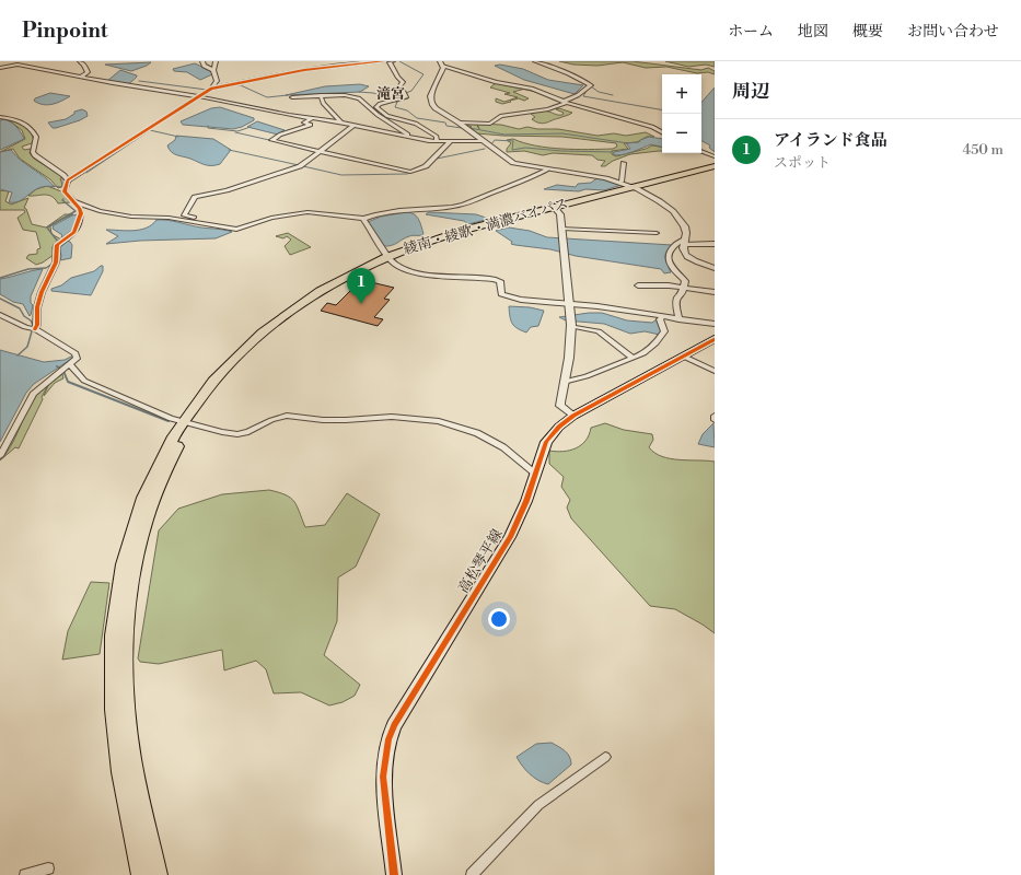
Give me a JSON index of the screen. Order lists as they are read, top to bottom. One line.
{"streets":{"highway":["綾南・綾歌・満濃バイパス"],"main road":["高松琴平線"]},"districts":["滝宮"],"page":{"header":"Pinpoint","nav":["ホーム","地図","概要","お問い合わせ"],"heading":"周辺","map_buttons":["+","−"],"list":[{"mark":"1","name":"アイランド食品","note":"スポット","value":"450 m"}],"pins":"1"}}
